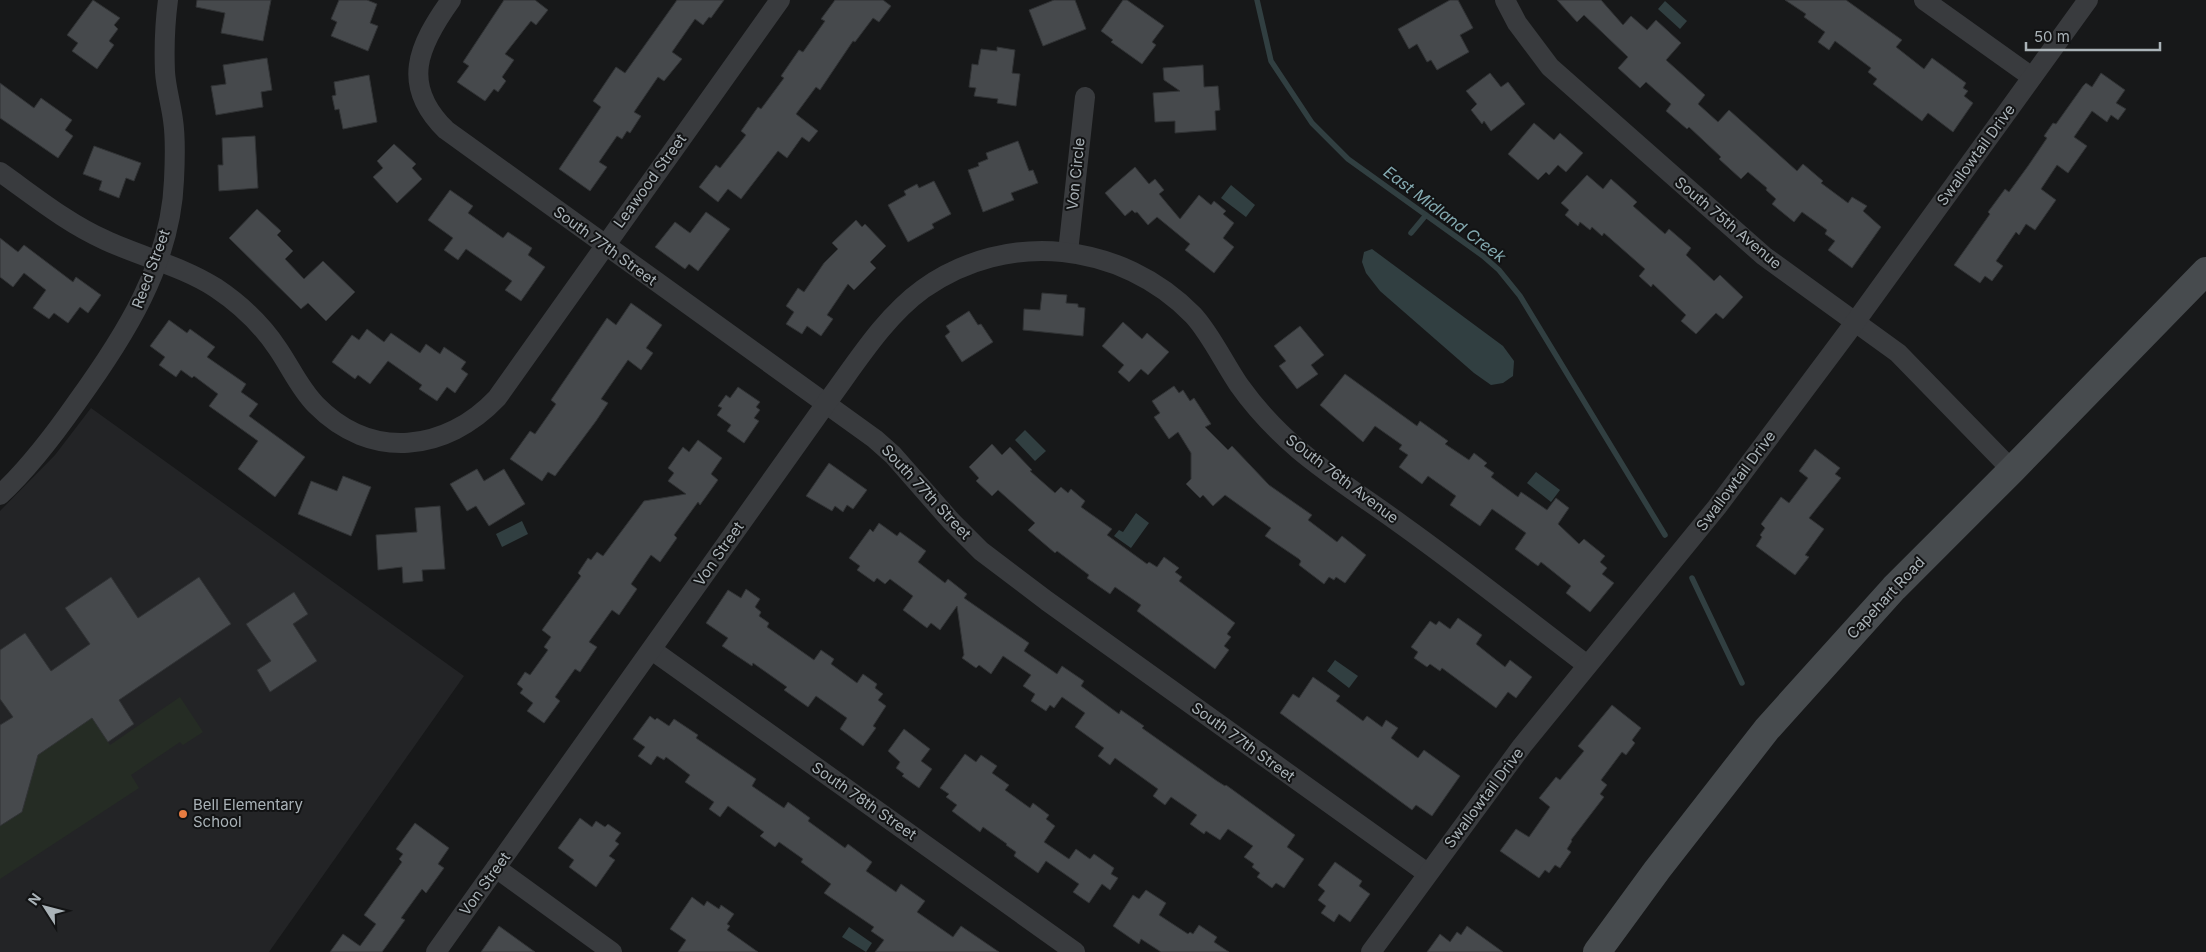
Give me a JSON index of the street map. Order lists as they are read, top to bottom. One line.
{"streets":{"street":["Swallowtail Drive","Von Circle","Leawood Street","South 75th Avenue","South 77th Street","Reed Street","SOuth 76th Avenue","Von Street","Capehart Road","South 78th Street"]},"crossings":[["Swallowtail Drive","South 75th Avenue"],["Swallowtail Drive","South 77th Street"],["Swallowtail Drive","SOuth 76th Avenue"],["Von Circle","SOuth 76th Avenue"],["Von Circle","Von Street"],["Leawood Street","South 77th Street"],["Leawood Street","Reed Street"],["South 75th Avenue","Capehart Road"],["South 77th Street","Von Street"],["SOuth 76th Avenue","Von Street"],["Von Street","South 78th Street"]],"water":["East Midland Creek"],"places":["Bell Elementary School"],"scale_bar":"50 m","north":"top left"}
